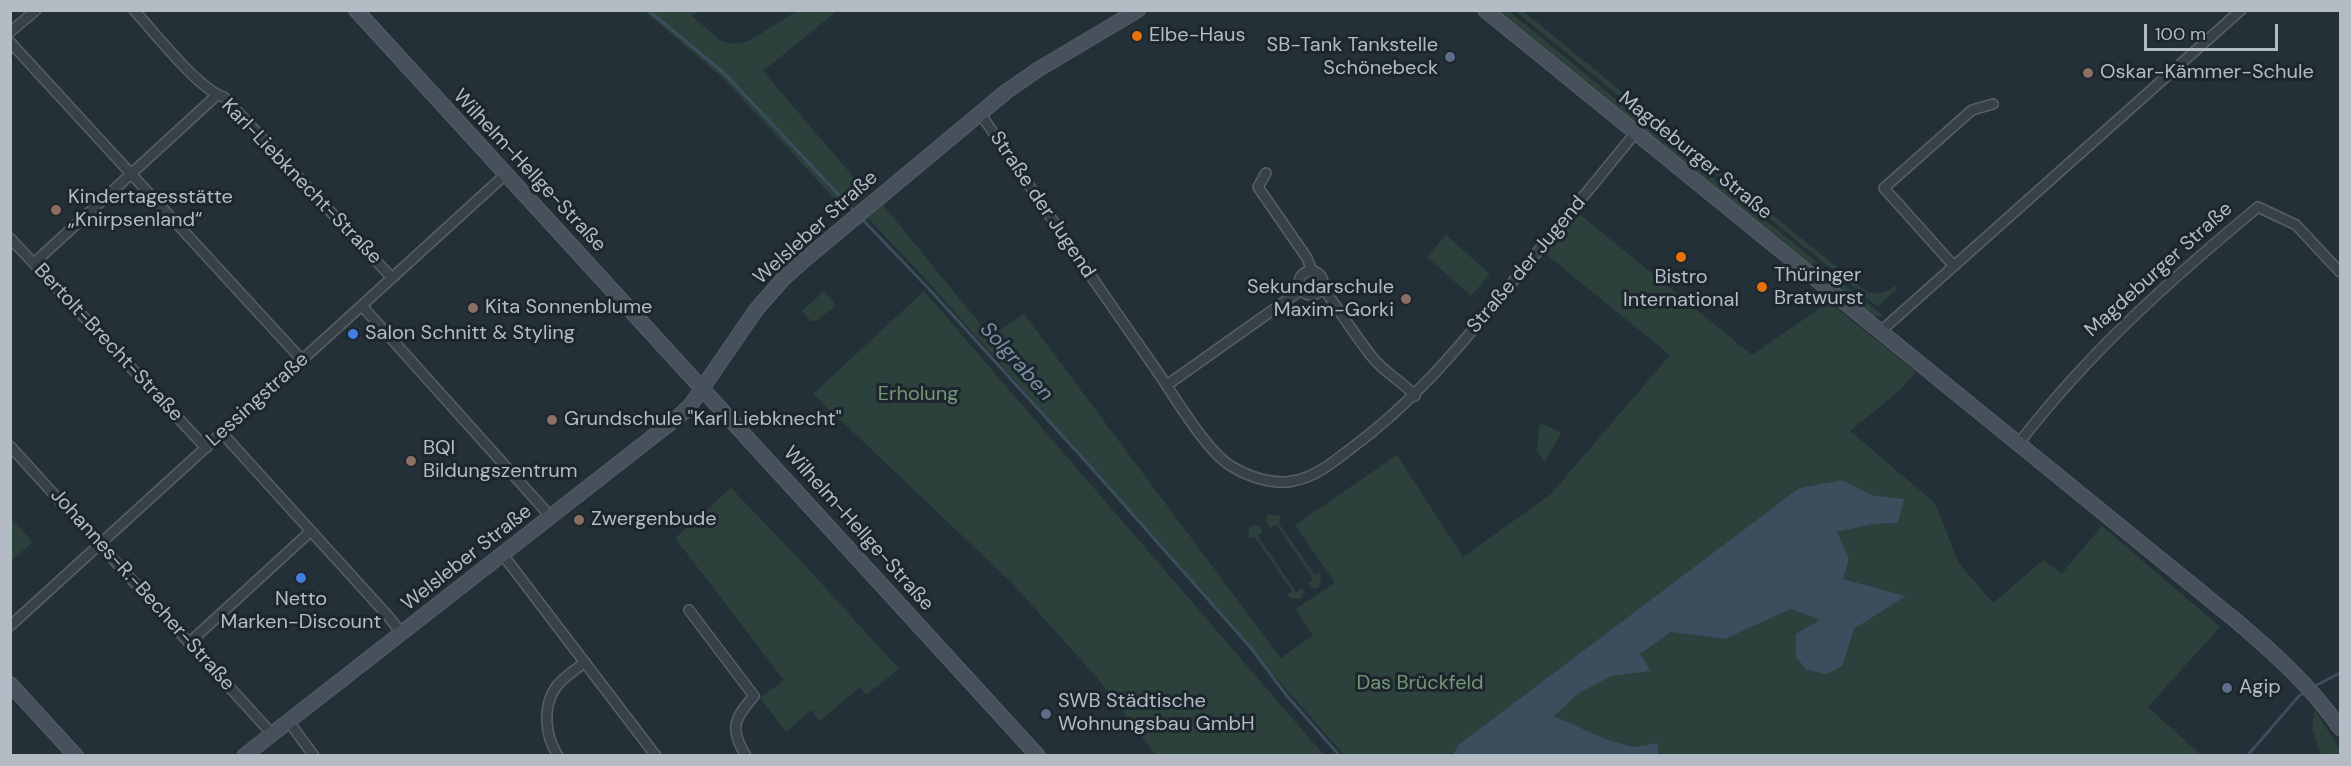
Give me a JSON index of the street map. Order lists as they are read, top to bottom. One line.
{"streets":{"main road":["Magdeburger Straße","Wilhelm-Hellge-Straße","Welsleber Straße"],"street":["Karl-Liebknecht-Straße","Straße der Jugend","Bertolt-Brecht-Straße","Lessingstraße","Johannes-R.-Becher-Straße"]},"crossings":[["Magdeburger Straße","Straße der Jugend"],["Wilhelm-Hellge-Straße","Welsleber Straße"],["Wilhelm-Hellge-Straße","Lessingstraße"],["Karl-Liebknecht-Straße","Lessingstraße"],["Straße der Jugend","Welsleber Straße"],["Welsleber Straße","Johannes-R.-Becher-Straße"],["Bertolt-Brecht-Straße","Lessingstraße"],["Lessingstraße","Johannes-R.-Becher-Straße"]],"water":["Solgraben"],"parks":["Erholung","Das Brückfeld"],"places":["Elbe-Haus","SB-Tank Tankstelle Schönebeck","Oskar-Kämmer-Schule","Kindertagesstätte „Knirpsenland“","Bistro International","Thüringer Bratwurst","Sekundarschule Maxim-Gorki","Kita Sonnenblume","Salon Schnitt & Styling","Grundschule \"Karl Liebknecht\"","BQI Bildungszentrum","Zwergenbude","Netto Marken-Discount","Agip","SWB Städtische Wohnungsbau GmbH"],"scale_bar":"100 m"}
